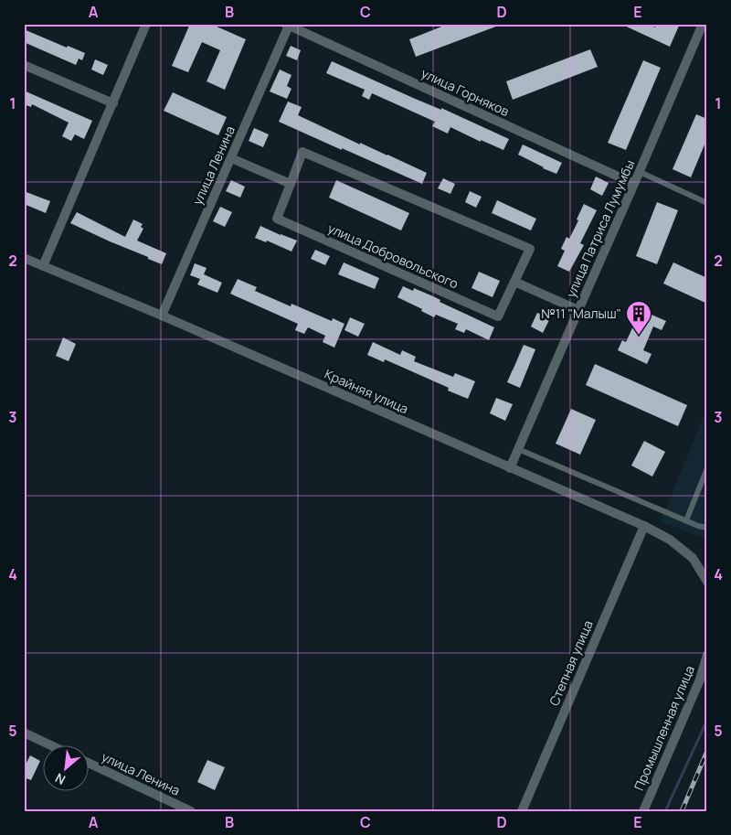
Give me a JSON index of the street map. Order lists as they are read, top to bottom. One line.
{"streets":{"street":["улица Горняков","улица Ленина","улица Патриса Лумумбы","улица Добровольского","Крайняя улица","Степная улица","Промышленная улица"]},"crossings":[["улица Горняков","улица Ленина"],["улица Горняков","улица Патриса Лумумбы"],["улица Ленина","Крайняя улица"],["улица Патриса Лумумбы","Крайняя улица"],["Крайняя улица","Степная улица"]],"places":{"building":["№11 \"Малыш\""]},"north":"bottom left","grid":{"columns":["A","B","C","D","E"],"rows":["1","2","3","4","5"]}}
